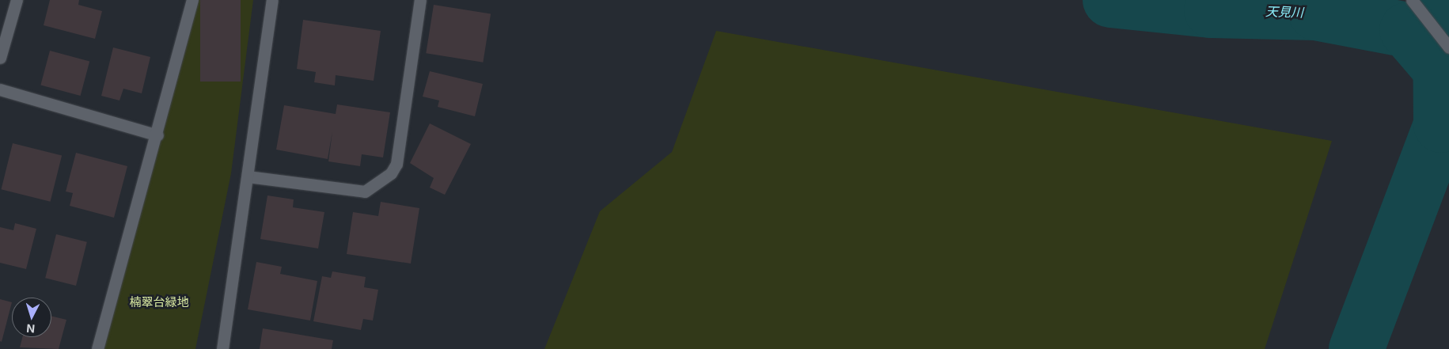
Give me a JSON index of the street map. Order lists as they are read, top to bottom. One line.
{"water":["天見川"],"parks":["楠翠台緑地"],"north":"bottom"}
